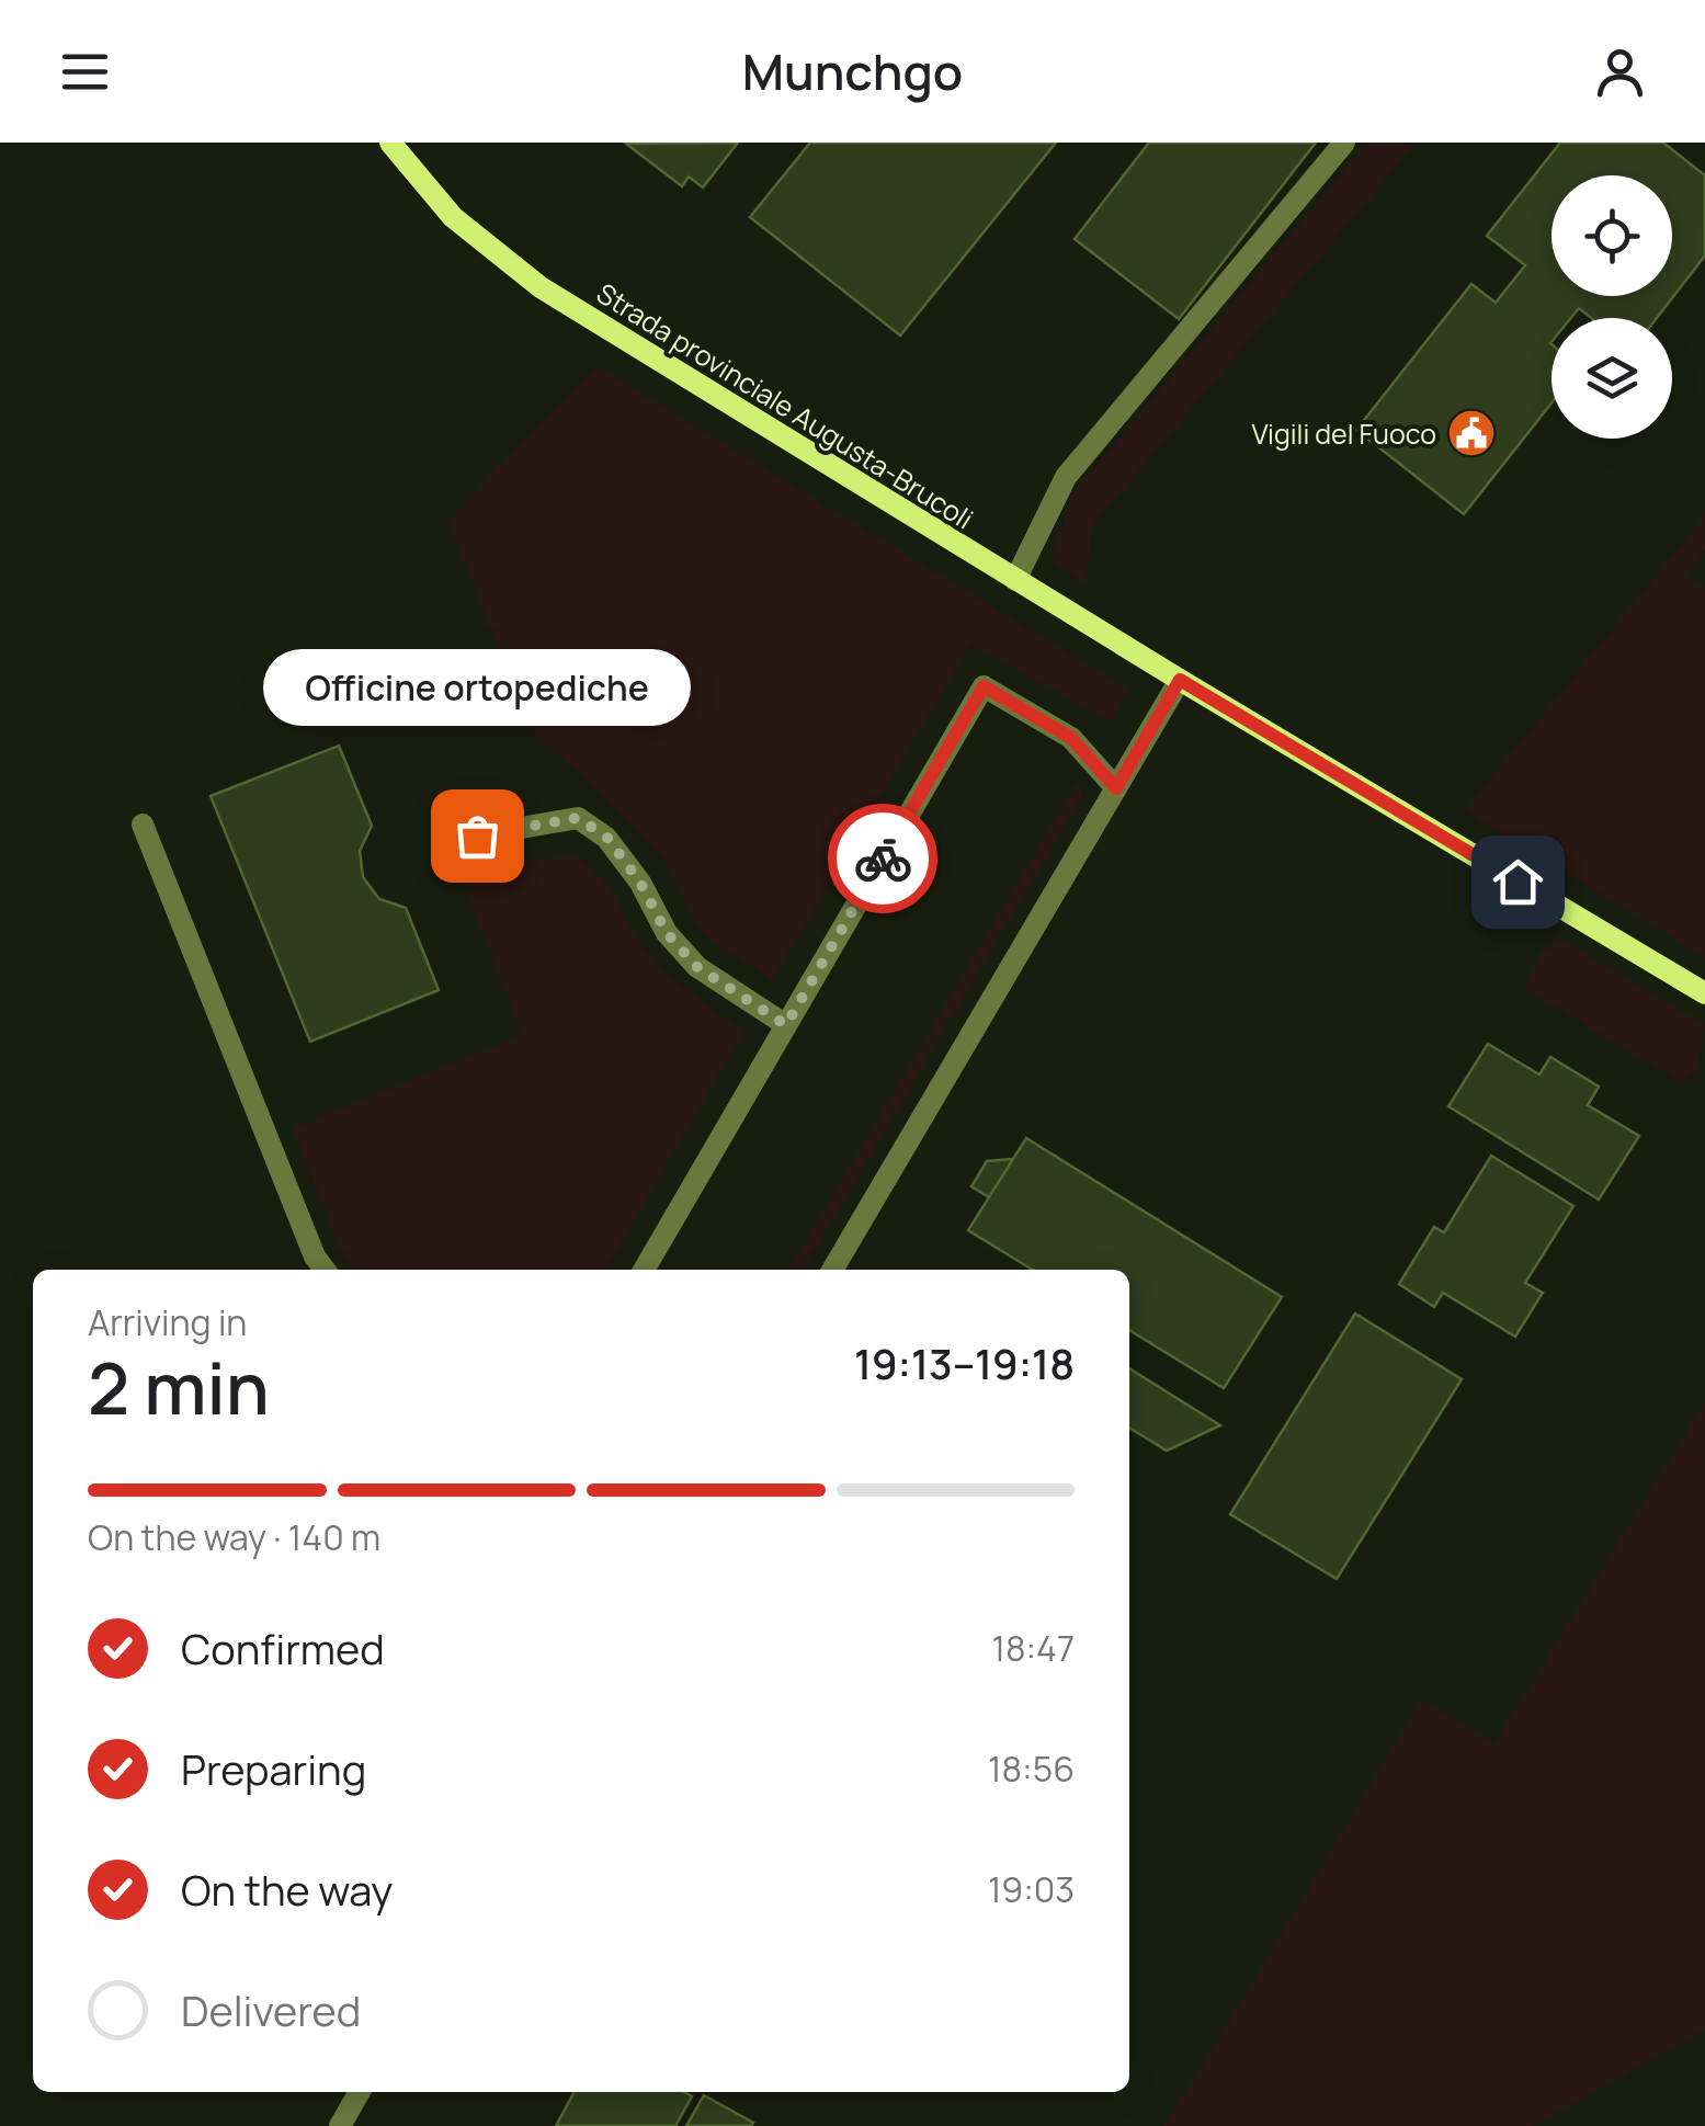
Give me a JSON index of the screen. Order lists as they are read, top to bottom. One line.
{"streets":{"main road":["Strada provinciale Augusta-Brucoli"]},"places":{"public building":["Vigili del Fuoco"],"other":["Officine ortopediche"]},"page":{"header":"Munchgo","bubble":"Officine ortopediche","heading":["2 min","Arriving in","19:13–19:18"],"bar":"On the way · 140 m","list":[["Confirmed","18:47"],["Preparing","18:56"],["On the way","19:03"],"Delivered"]}}
